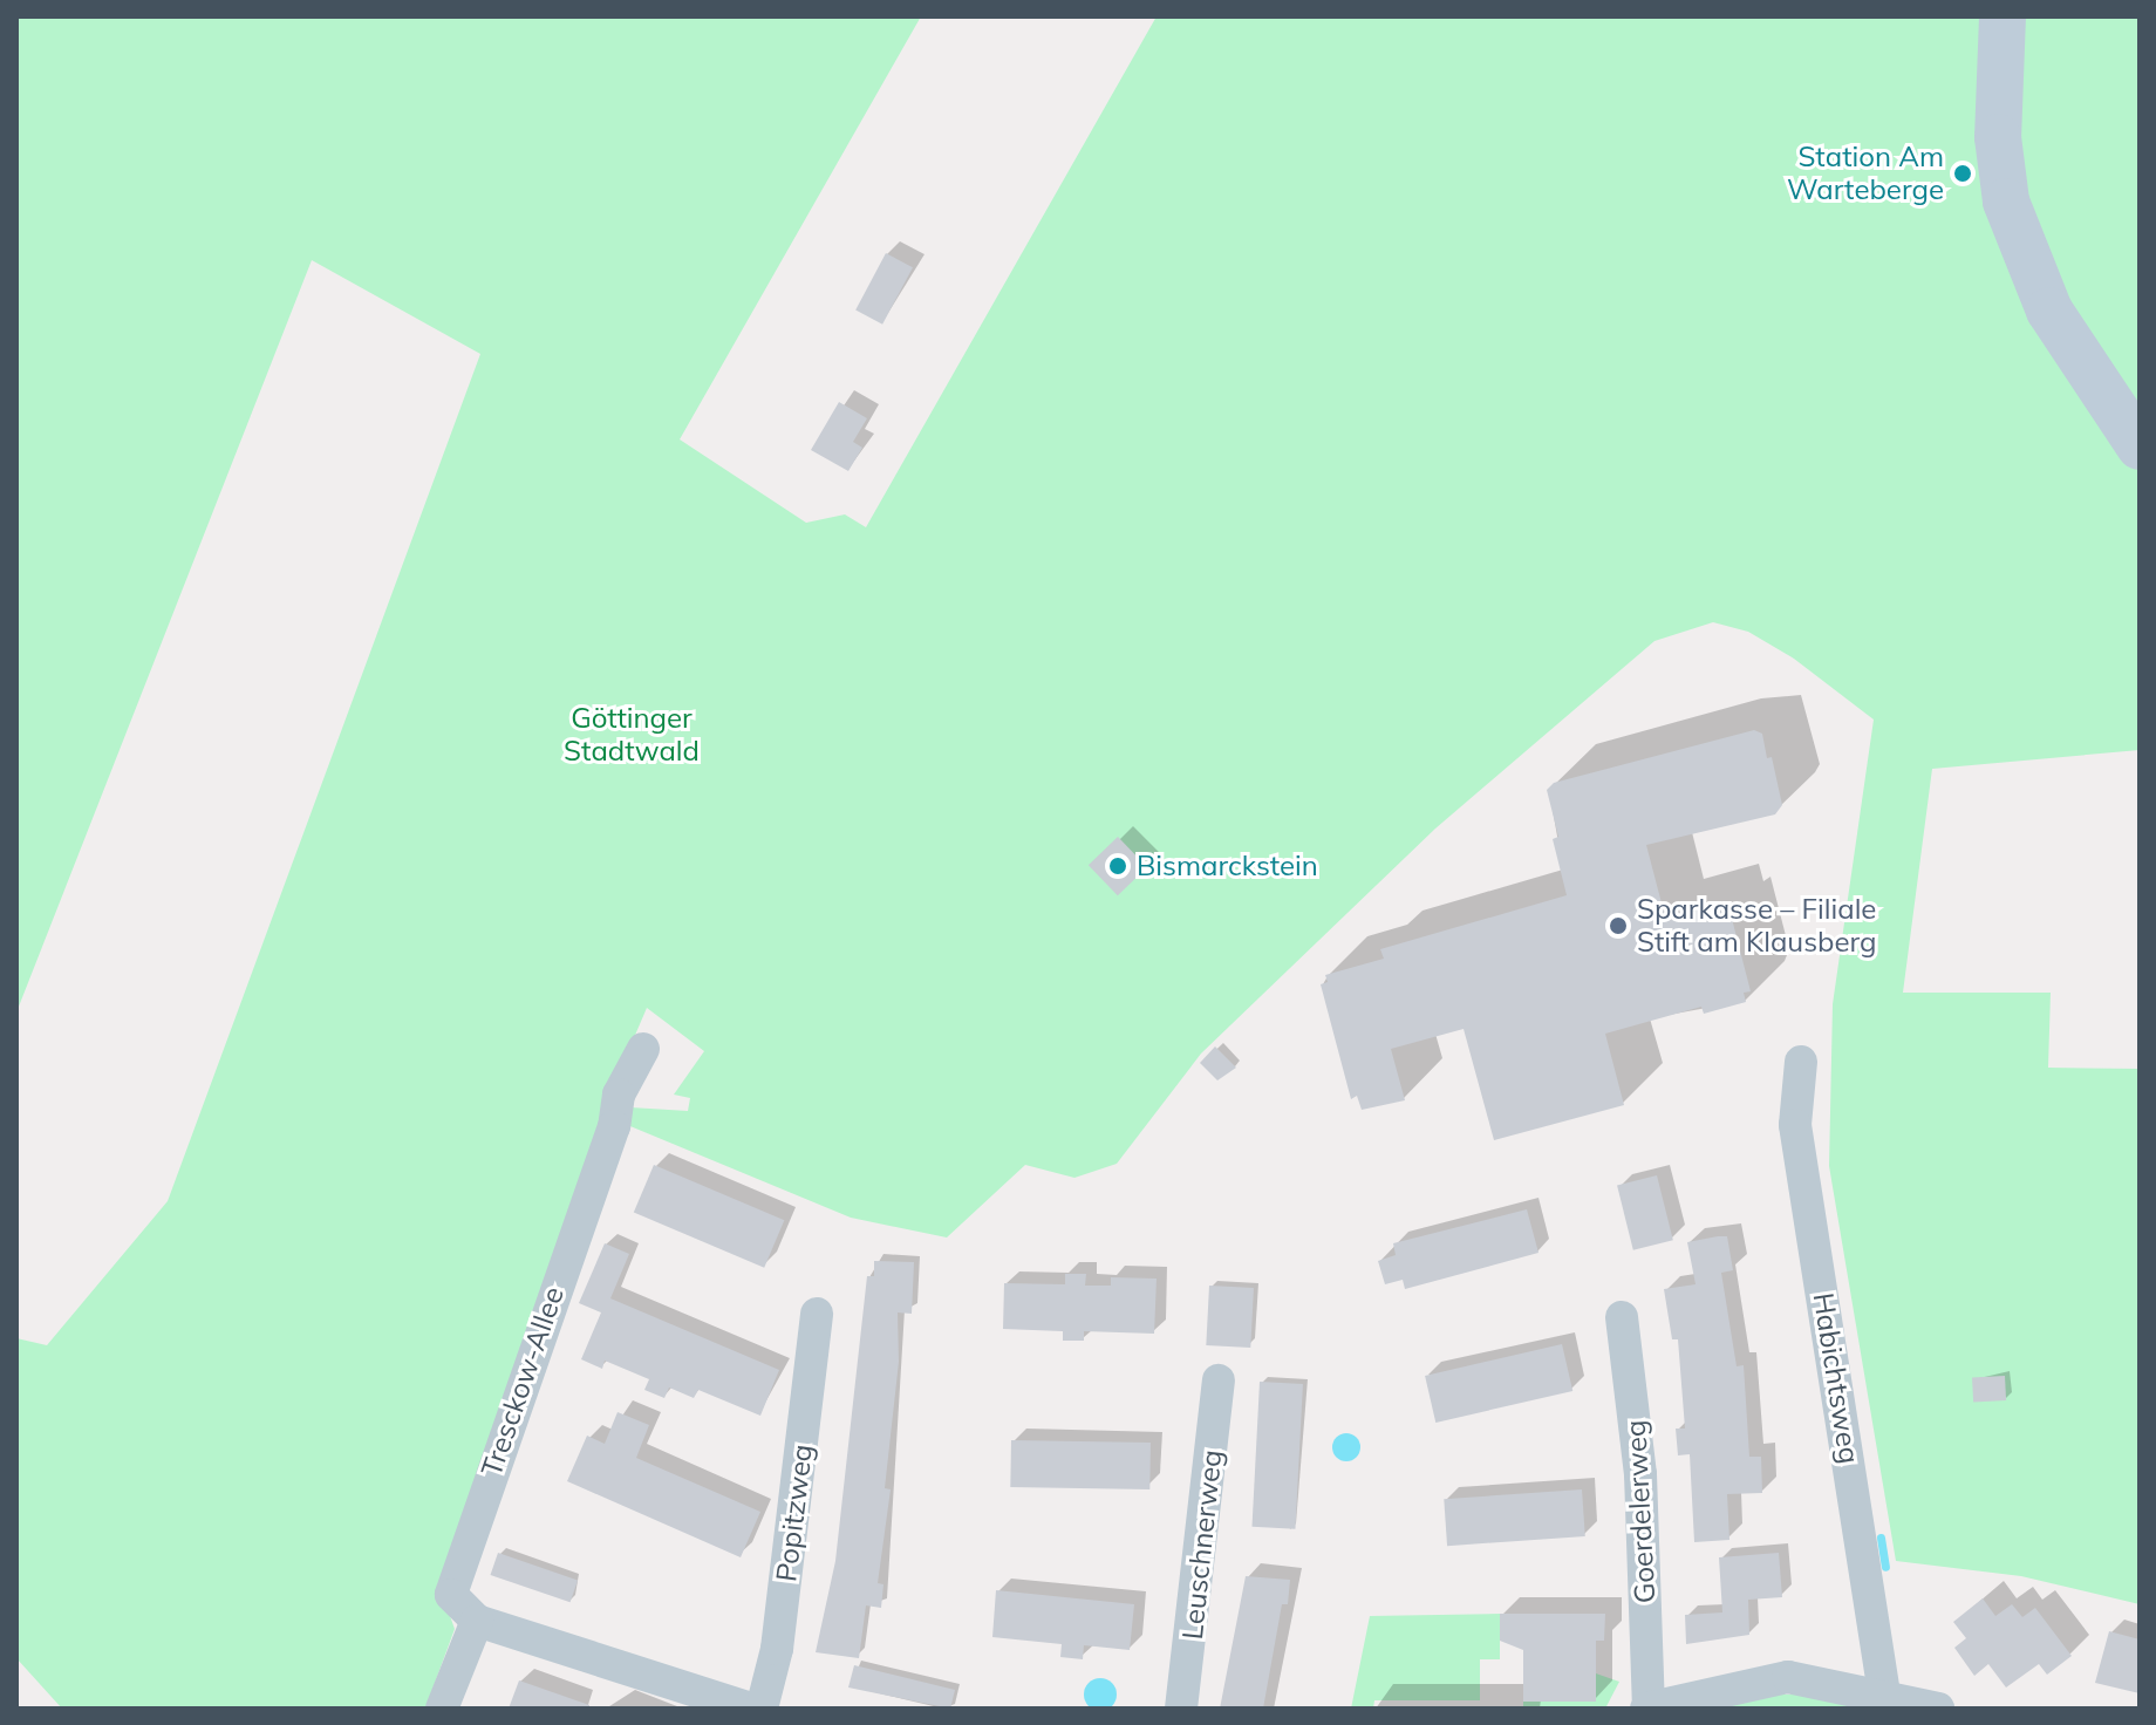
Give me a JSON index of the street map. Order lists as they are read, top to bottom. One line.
{"streets":{"street":["Habichtsweg","Tresckow-Allee","Goerdelerweg","Popitzweg","Leuschnerweg"]},"crossings":[["Habichtsweg","Goerdelerweg"]],"parks":["Göttinger Stadtwald"],"places":["Station Am Warteberge","Bismarckstein","Sparkasse – Filiale Stift am Klausberg"]}
